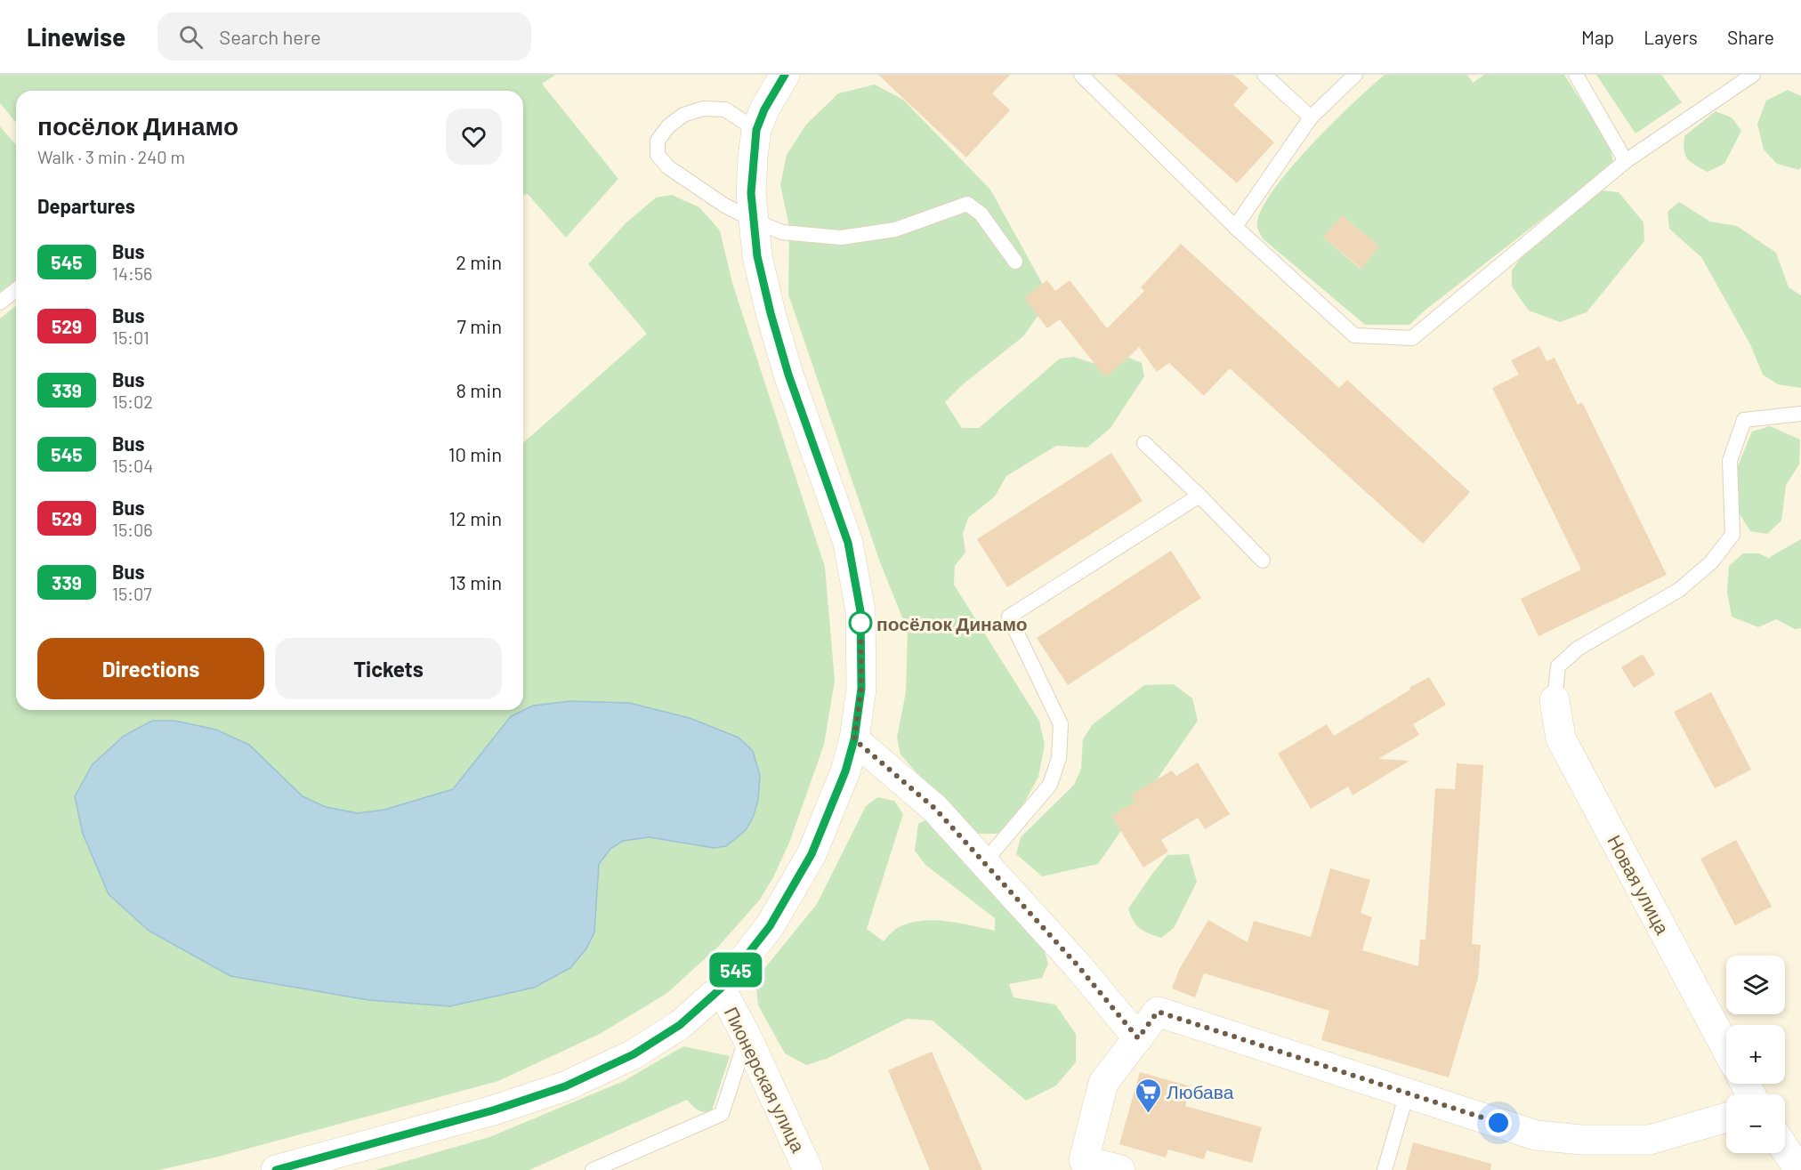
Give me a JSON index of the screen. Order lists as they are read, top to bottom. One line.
{"streets":{"street":["Новая улица","Пионерская улица"]},"places":{"other":["посёлок Динамо"],"supermarket":["Любава"]},"lines":["bus line 545"],"page":{"header":"Linewise","search":"Search here","nav":["Map","Layers","Share"],"on_map":"545","heading":[["посёлок Динамо","Walk · 3 min · 240 m"],"Departures"],"list":[{"mark":"545","name":"Bus","note":"14:56","value":"2 min"},{"mark":"529","name":"Bus","note":"15:01","value":"7 min"},{"mark":"339","name":"Bus","note":"15:02","value":"8 min"},{"mark":"545","name":"Bus","note":"15:04","value":"10 min"},{"mark":"529","name":"Bus","note":"15:06","value":"12 min"},{"mark":"339","name":"Bus","note":"15:07","value":"13 min"}],"buttons":["Directions","Tickets"],"map_buttons":["+","−"]}}
